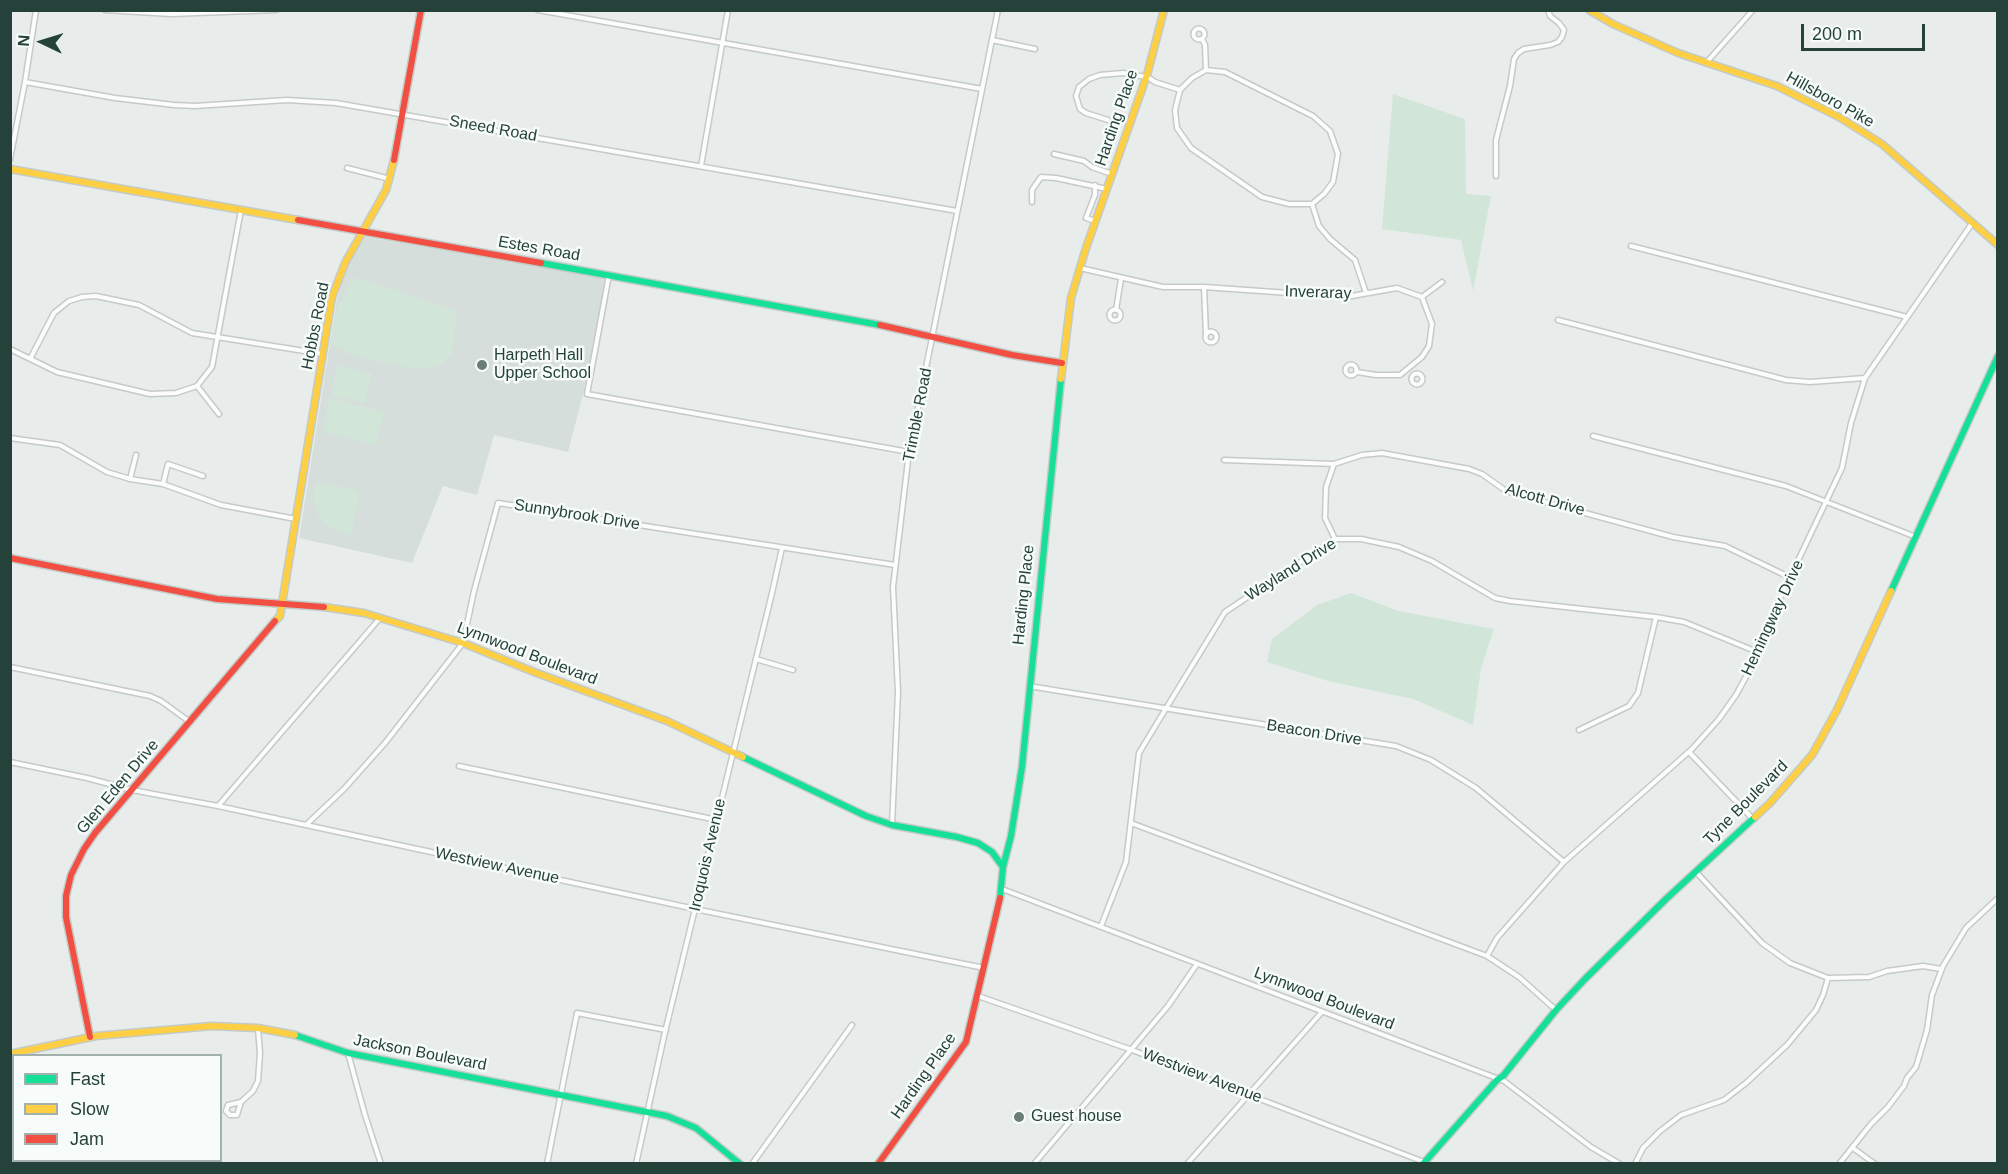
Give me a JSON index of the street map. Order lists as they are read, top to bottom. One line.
{"streets":{"street":["Hillsboro Pike","Harding Place","Sneed Road","Estes Road","Inveraray","Hobbs Road","Trimble Road","Alcott Drive","Sunnybrook Drive","Wayland Drive","Hemingway Drive","Lynnwood Boulevard","Beacon Drive","Glen Eden Drive","Tyne Boulevard","Iroquois Avenue","Westview Avenue","Jackson Boulevard"]},"crossings":[["Hillsboro Pike","Hemingway Drive"],["Harding Place","Estes Road"],["Harding Place","Inveraray"],["Harding Place","Lynnwood Boulevard"],["Harding Place","Beacon Drive"],["Harding Place","Westview Avenue"],["Sneed Road","Hobbs Road"],["Sneed Road","Trimble Road"],["Estes Road","Hobbs Road"],["Estes Road","Trimble Road"],["Hobbs Road","Glen Eden Drive"],["Trimble Road","Sunnybrook Drive"],["Trimble Road","Lynnwood Boulevard"],["Alcott Drive","Hemingway Drive"],["Sunnybrook Drive","Lynnwood Boulevard"],["Sunnybrook Drive","Iroquois Avenue"],["Sunnybrook Drive","Westview Avenue"],["Wayland Drive","Hemingway Drive"],["Wayland Drive","Lynnwood Boulevard"],["Wayland Drive","Beacon Drive"],["Hemingway Drive","Beacon Drive"],["Lynnwood Boulevard","Glen Eden Drive"],["Lynnwood Boulevard","Tyne Boulevard"],["Lynnwood Boulevard","Iroquois Avenue"],["Glen Eden Drive","Westview Avenue"],["Glen Eden Drive","Jackson Boulevard"],["Tyne Boulevard","Westview Avenue"],["Iroquois Avenue","Westview Avenue"],["Iroquois Avenue","Jackson Boulevard"]],"places":["Harpeth Hall Upper School","Guest house"],"legend":["Fast","Slow","Jam"],"scale_bar":"200 m","north":"left"}
